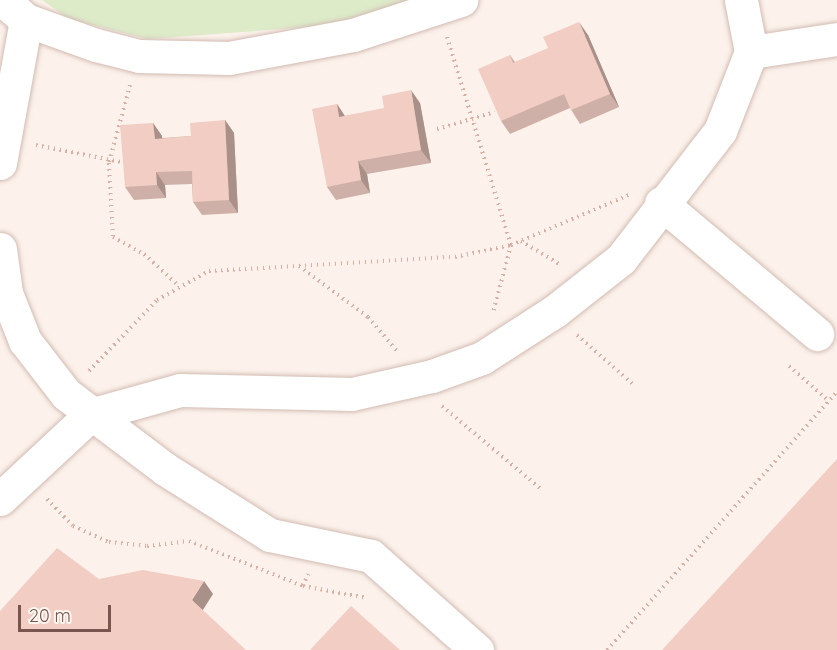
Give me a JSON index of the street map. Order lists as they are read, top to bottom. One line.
{"scale_bar":"20 m"}
